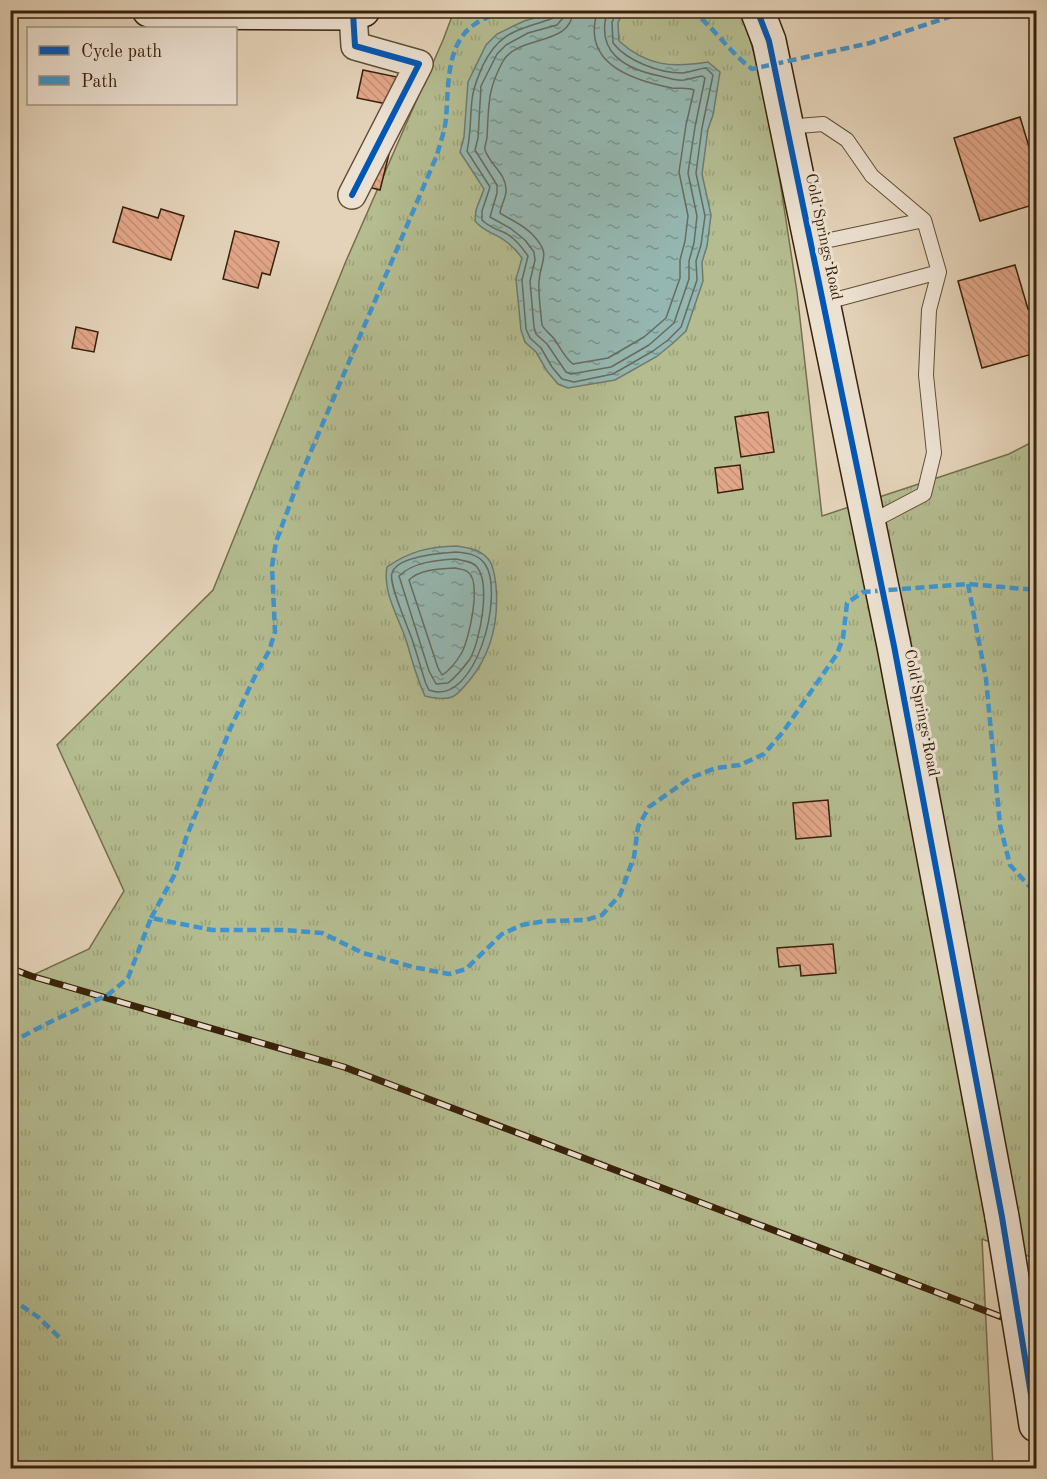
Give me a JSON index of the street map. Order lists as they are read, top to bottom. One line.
{"streets":{"street":["Cold Springs Road"]},"legend":["Cycle path","Path"]}
